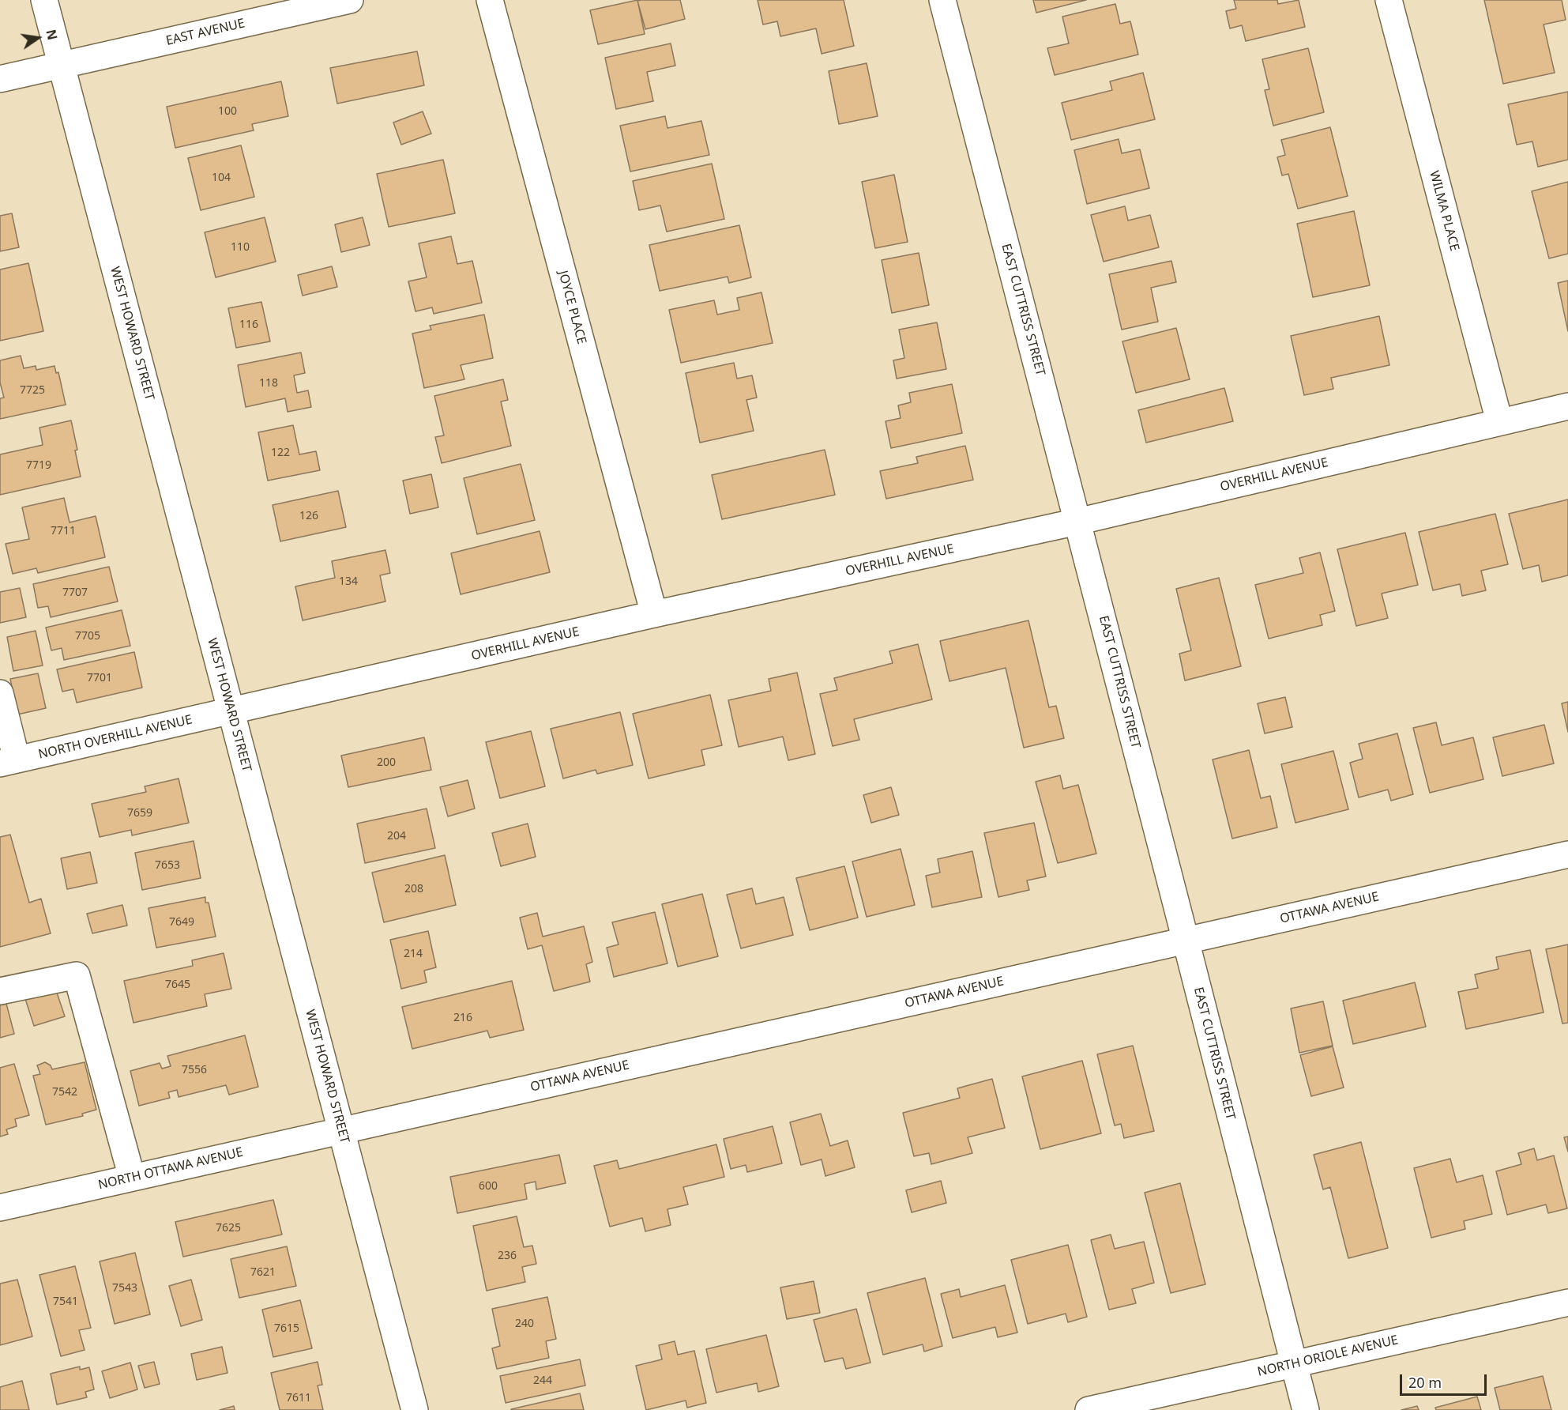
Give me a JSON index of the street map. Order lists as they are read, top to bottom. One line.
{"streets":{"street":["EAST AVENUE","WILMA PLACE","JOYCE PLACE","EAST CUTTRISS STREET","WEST HOWARD STREET","OVERHILL AVENUE","NORTH OVERHILL AVENUE","OTTAWA AVENUE","NORTH OTTAWA AVENUE","NORTH ORIOLE AVENUE"]},"crossings":[["EAST AVENUE","WEST HOWARD STREET"],["WILMA PLACE","OVERHILL AVENUE"],["JOYCE PLACE","OVERHILL AVENUE"],["EAST CUTTRISS STREET","OVERHILL AVENUE"],["EAST CUTTRISS STREET","OTTAWA AVENUE"],["EAST CUTTRISS STREET","NORTH ORIOLE AVENUE"],["WEST HOWARD STREET","OVERHILL AVENUE"],["WEST HOWARD STREET","NORTH OVERHILL AVENUE"],["WEST HOWARD STREET","OTTAWA AVENUE"],["WEST HOWARD STREET","NORTH OTTAWA AVENUE"],["OVERHILL AVENUE","NORTH OVERHILL AVENUE"],["OTTAWA AVENUE","NORTH OTTAWA AVENUE"]],"house_numbers":["100","104","110","116","118","7725","122","7719","126","7711","134","7707","7705","7701","200","7659","204","7653","208","7649","214","7645","216","7556","7542","600","7625","236","7621","7543","7541","240","7615","244","7611"],"scale_bar":"20 m","north":"right"}
